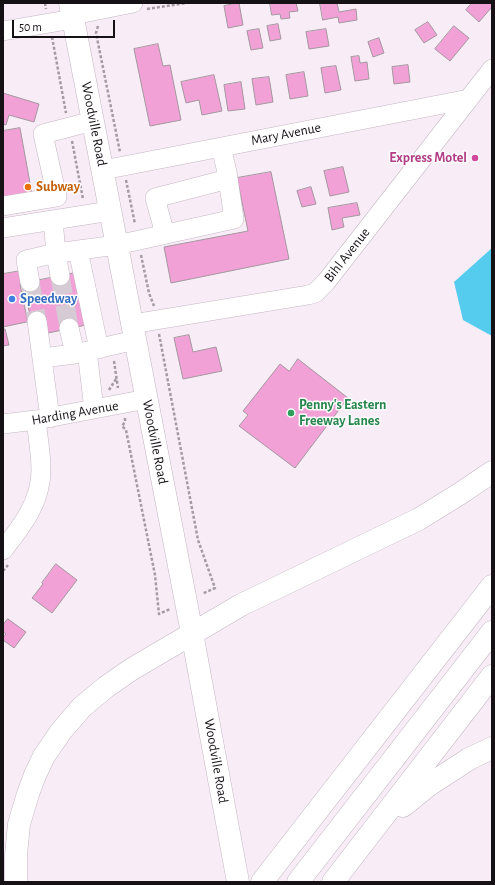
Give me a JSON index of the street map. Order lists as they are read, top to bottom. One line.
{"streets":{"main road":["Woodville Road"],"street":["Mary Avenue","Bihl Avenue","Harding Avenue"]},"crossings":[["Woodville Road","Mary Avenue"],["Woodville Road","Bihl Avenue"],["Woodville Road","Harding Avenue"],["Mary Avenue","Bihl Avenue"]],"places":["Express Motel","Subway","Speedway","Penny's Eastern Freeway Lanes"],"scale_bar":"50 m"}
